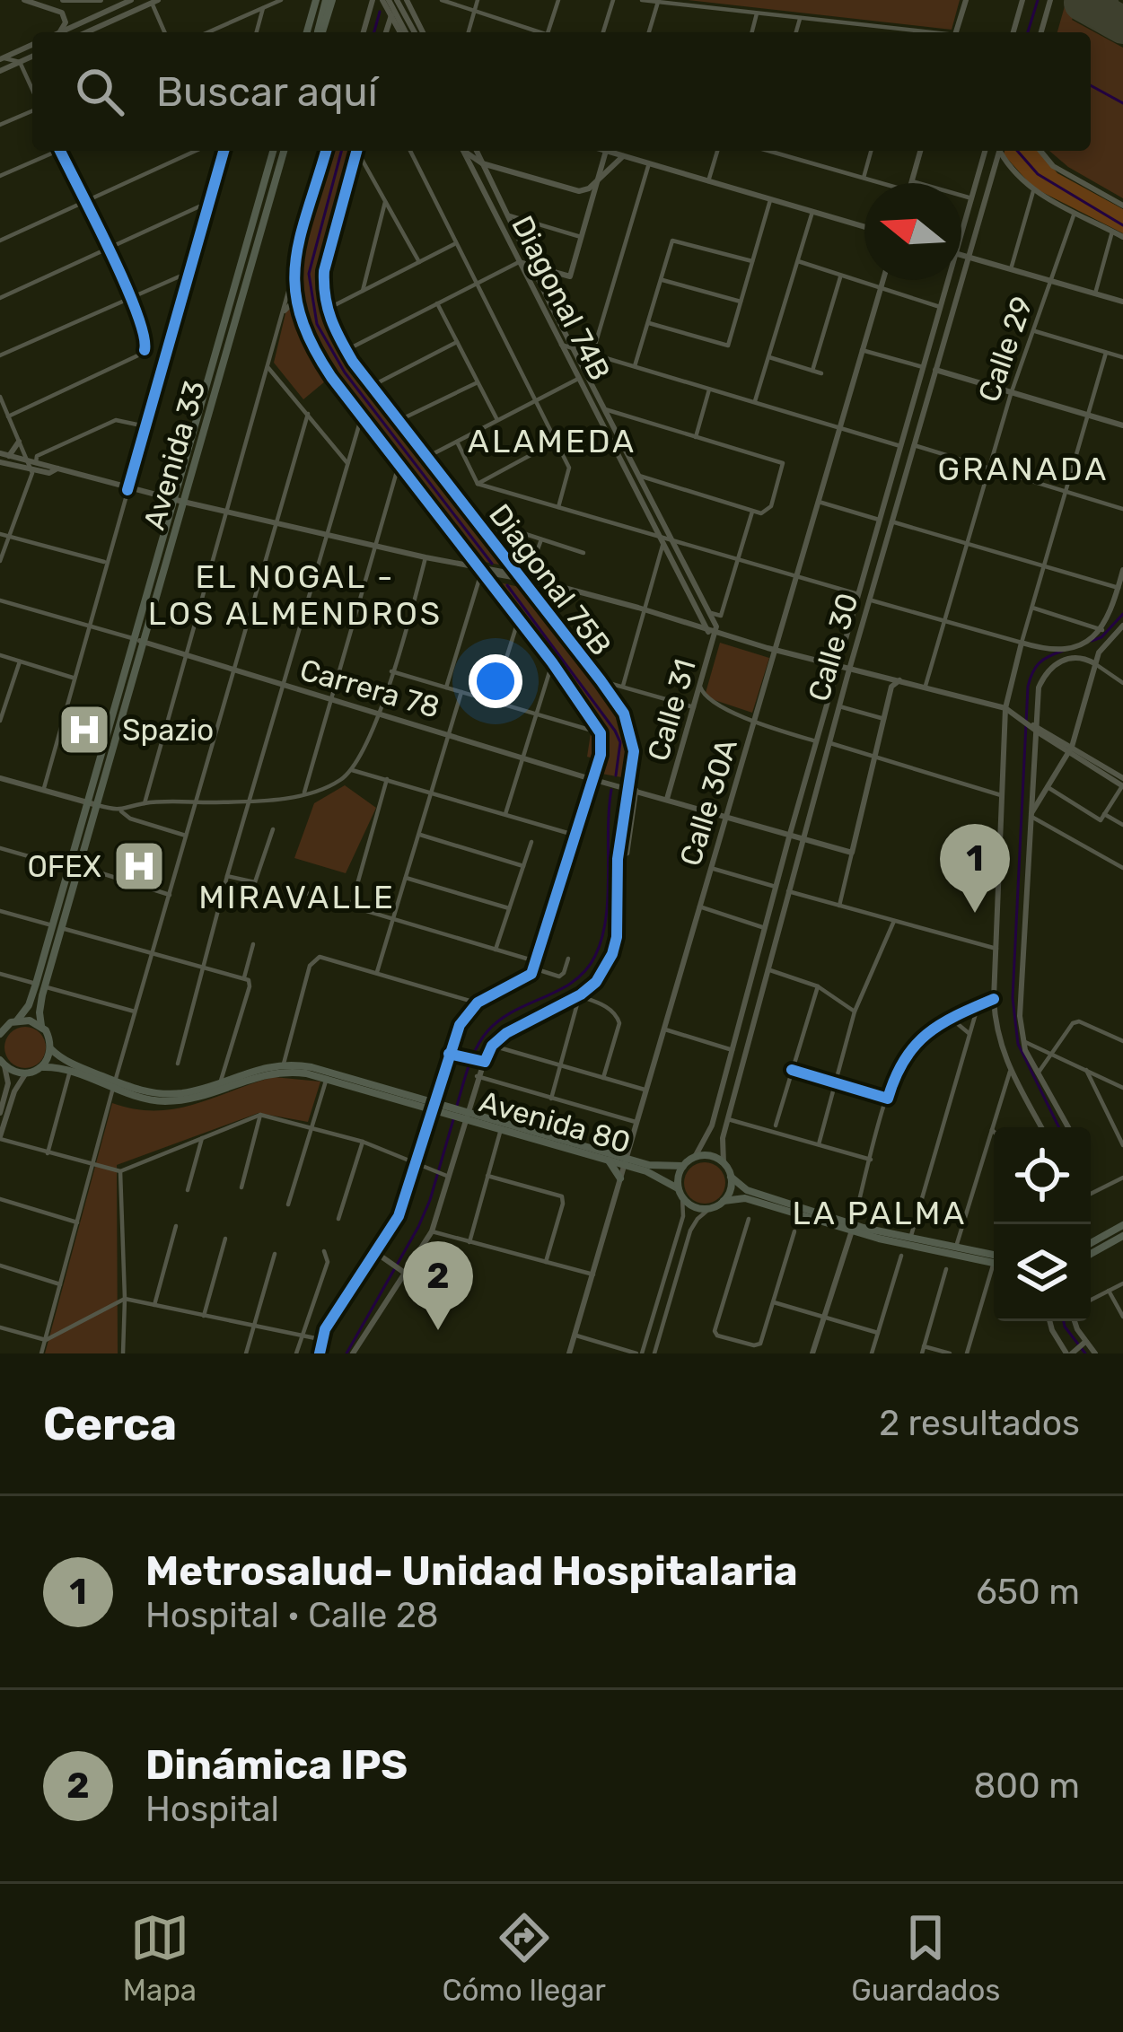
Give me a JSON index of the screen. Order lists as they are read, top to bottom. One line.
{"streets":{"main road":["Avenida 33","Avenida 80"],"street":["Diagonal 74B","Calle 29","Diagonal 75B","Calle 30","Carrera 78","Calle 31","Calle 30A"]},"crossings":[["Diagonal 74B","Calle 31"],["Avenida 33","Carrera 78"],["Diagonal 75B","Carrera 78"],["Calle 30","Carrera 78"],["Calle 30","Avenida 80"],["Carrera 78","Calle 31"],["Carrera 78","Calle 30A"],["Calle 30A","Avenida 80"]],"districts":["ALAMEDA","GRANADA","EL NOGAL - LOS ALMENDROS","MIRAVALLE","LA PALMA"],"places":{"hospital":["Spazio","OFEX"]},"north":"left","page":{"search":"Buscar aquí","pins":["1","2"],"heading":["Cerca","2 resultados"],"list":[{"mark":"1","name":"Metrosalud- Unidad Hospitalaria","note":"Hospital · Calle 28","value":"650 m"},{"mark":"2","name":"Dinámica IPS","note":"Hospital","value":"800 m"}],"nav":["Mapa","Cómo llegar","Guardados"]}}
